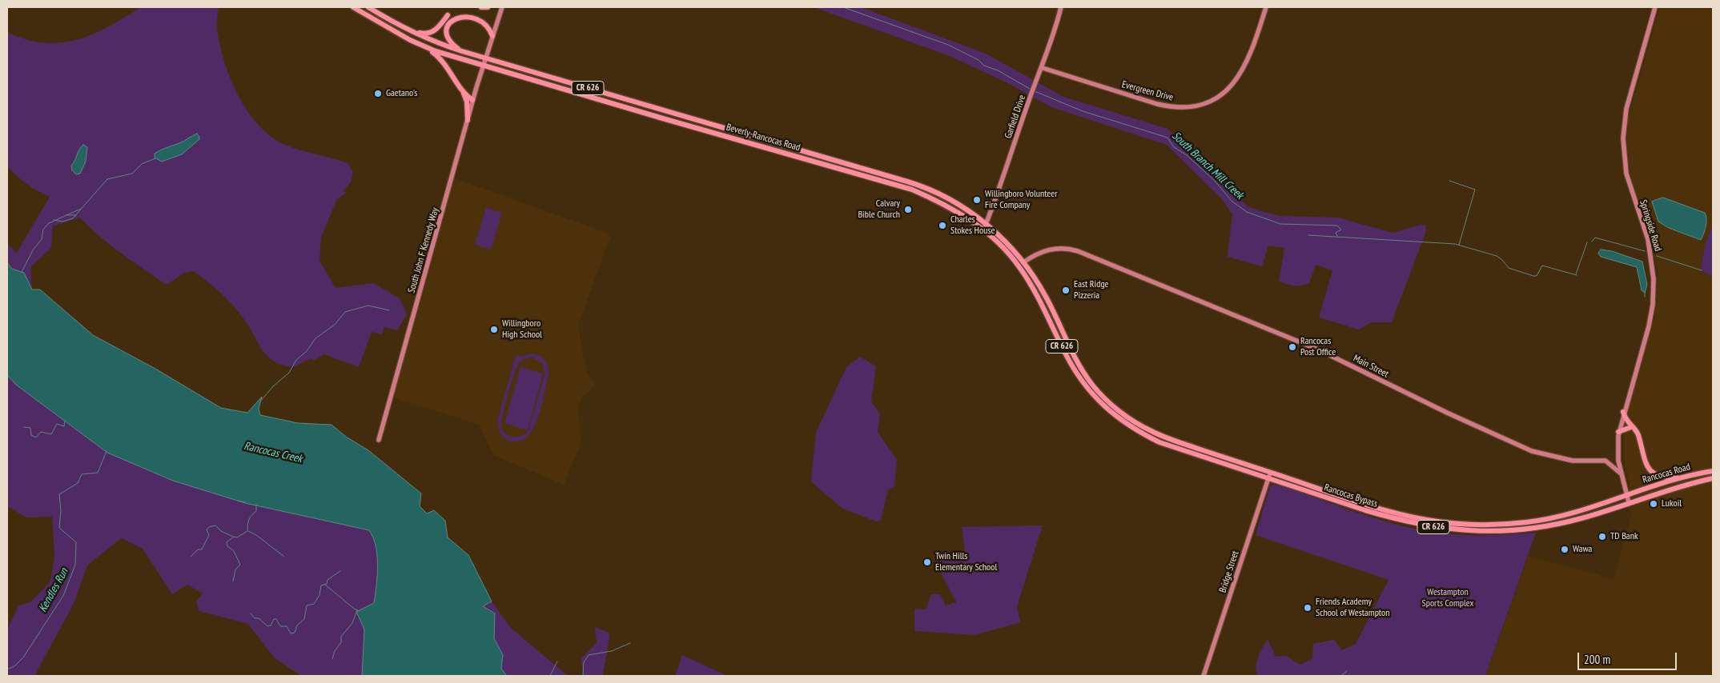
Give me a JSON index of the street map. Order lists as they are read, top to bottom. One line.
{"streets":{"main road":["CR 626","Beverly-Rancocas Road","Rancocas Road","Rancocas Bypass"],"street":["Evergreen Drive","Garfield Drive","Springside Road","South John F Kennedy Way","Main Street","Bridge Street"]},"crossings":[["Evergreen Drive","Garfield Drive"],["Garfield Drive","Beverly-Rancocas Road"],["Beverly-Rancocas Road","South John F Kennedy Way"],["Beverly-Rancocas Road","Main Street"],["Beverly-Rancocas Road","Rancocas Bypass"],["Springside Road","Main Street"],["Springside Road","Rancocas Road"],["Springside Road","Rancocas Bypass"],["Rancocas Road","Rancocas Bypass"],["Rancocas Bypass","Bridge Street"]],"water":["South Branch Mill Creek","Rancocas Creek","Kendles Run"],"parks":["Westampton Sports Complex"],"places":["Gaetano's","Willingboro Volunteer Fire Company","Calvary Bible Church","Charles Stokes House","East Ridge Pizzeria","Willingboro High School","Rancocas Post Office","Lukoil","TD Bank","Wawa","Twin Hills Elementary School","Friends Academy School of Westampton"],"scale_bar":"200 m"}
